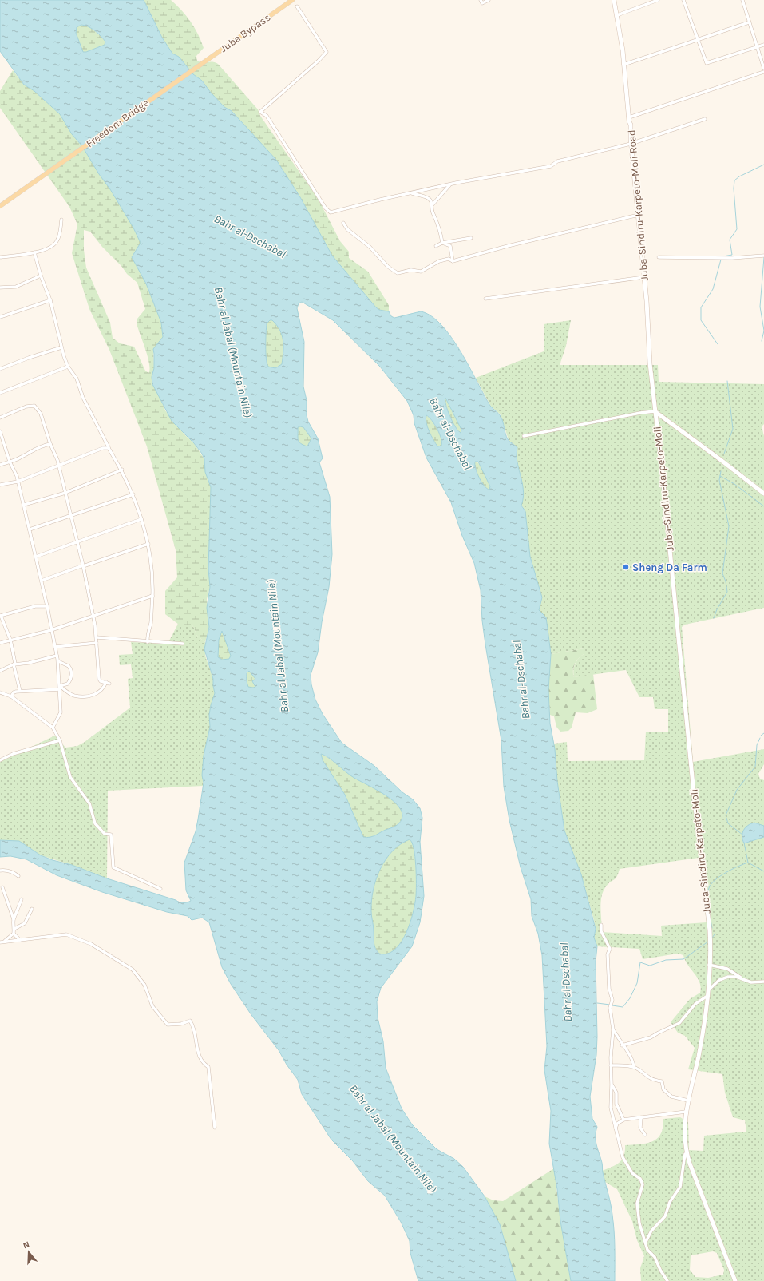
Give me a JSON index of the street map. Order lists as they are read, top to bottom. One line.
{"streets":{"main road":["Juba Bypass","Freedom Bridge","Juba-Sindiru-Karpeto-Moli Road","Juba-Sindiru-Karpeto-Moli"]},"crossings":[["Juba Bypass","Freedom Bridge"],["Juba-Sindiru-Karpeto-Moli Road","Juba-Sindiru-Karpeto-Moli"]],"water":["Bahr al-Dschabal","Bahr al Jabal (Mountain Nile)"],"places":["Sheng Da Farm"],"north":"top"}
